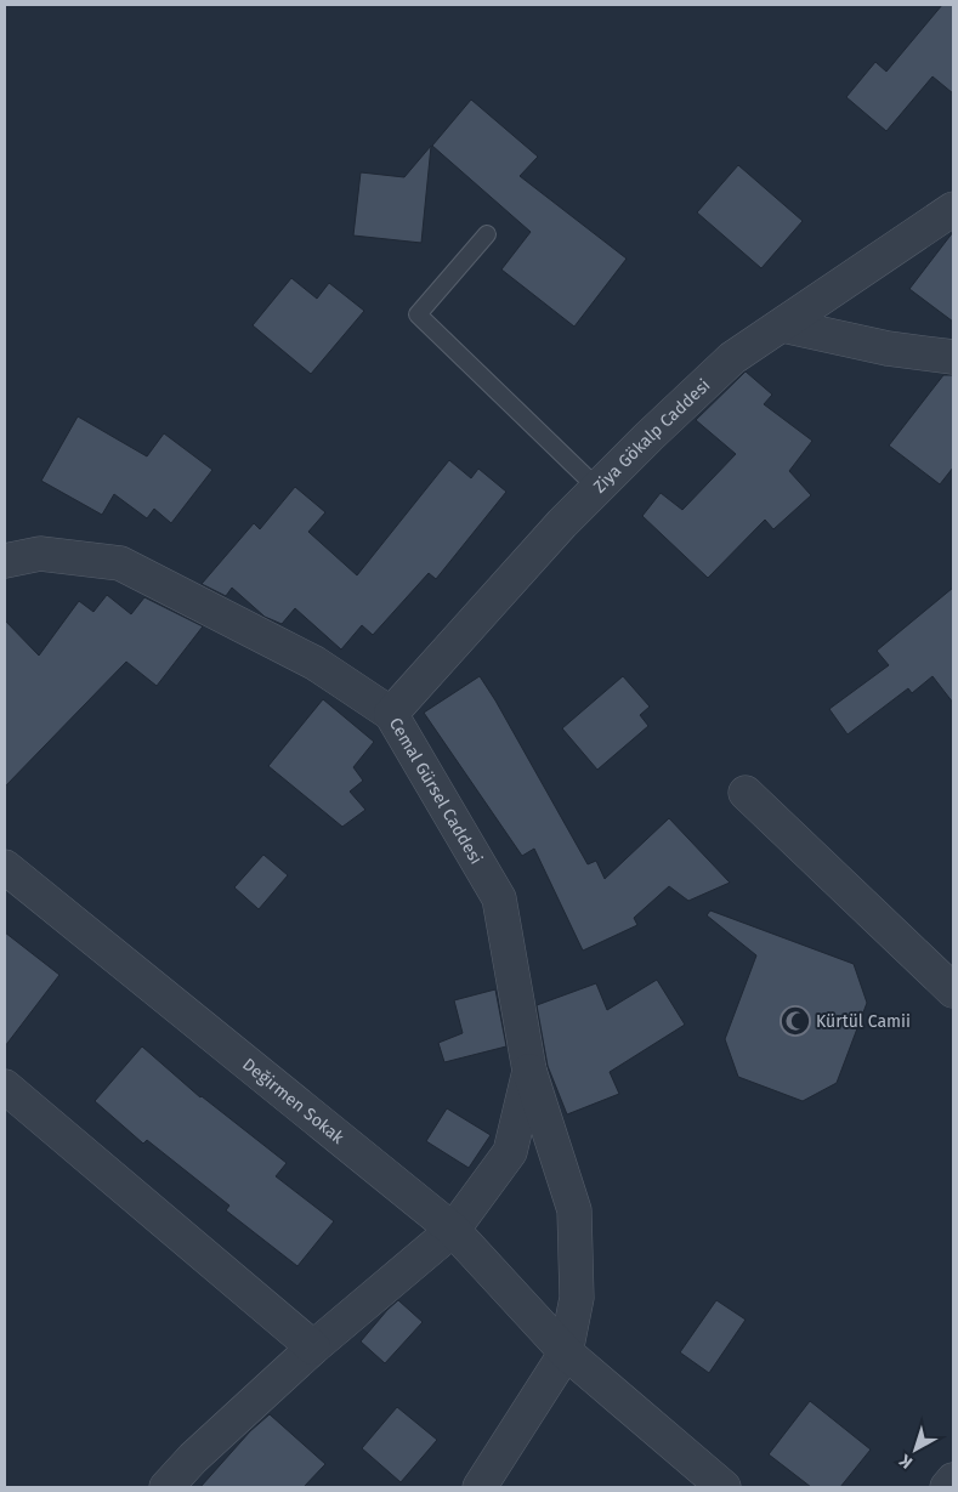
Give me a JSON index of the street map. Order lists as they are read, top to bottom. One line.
{"streets":{"street":["Ziya Gökalp Caddesi","Cemal Gürsel Caddesi","Değirmen Sokak"]},"crossings":[["Ziya Gökalp Caddesi","Cemal Gürsel Caddesi"],["Cemal Gürsel Caddesi","Değirmen Sokak"]],"places":{"mosque":["Kürtül Camii"]},"north":"bottom left"}
